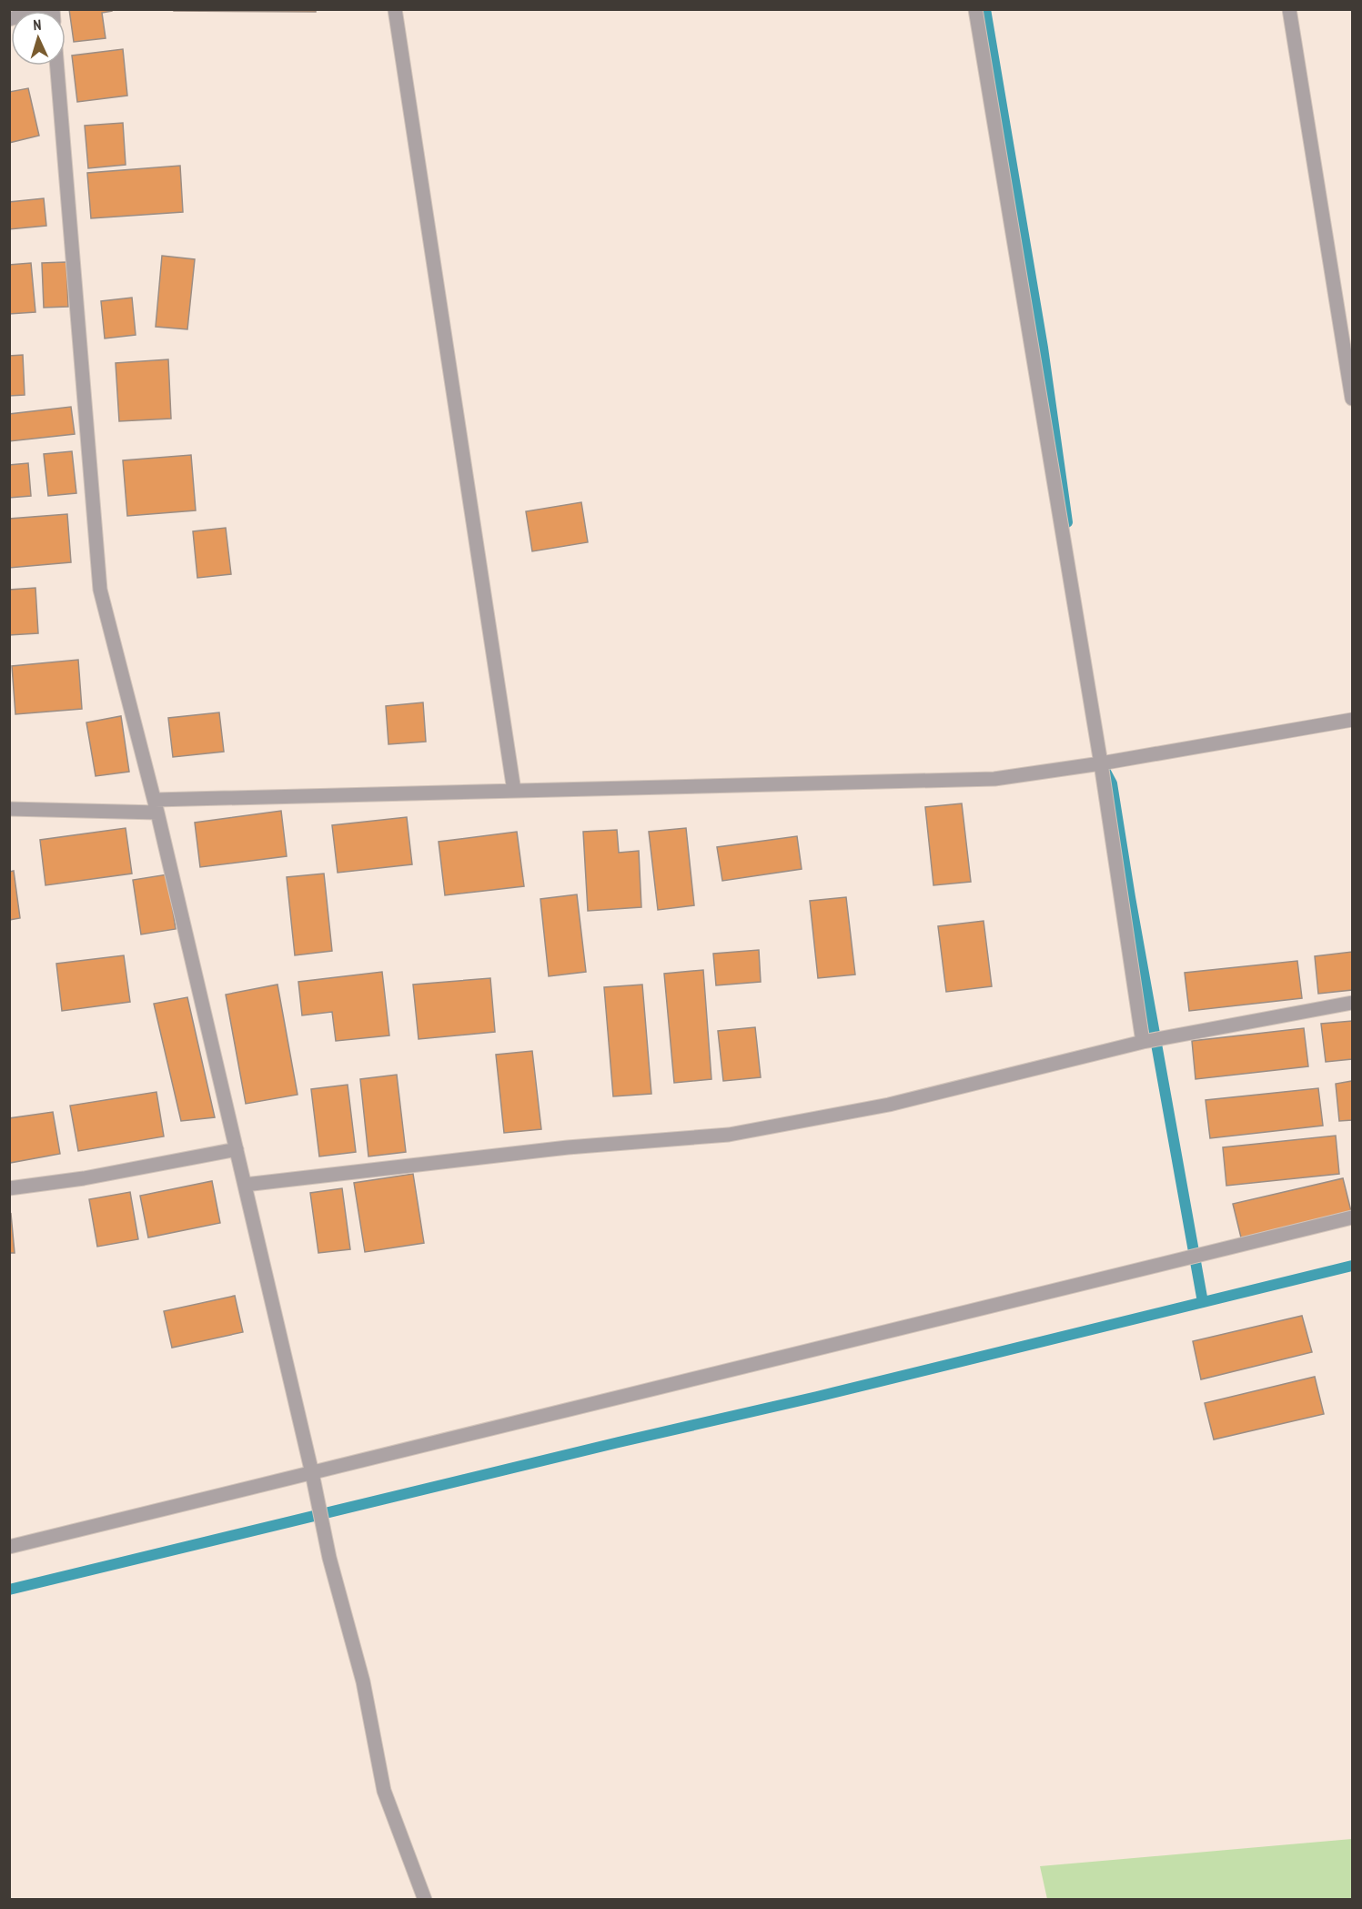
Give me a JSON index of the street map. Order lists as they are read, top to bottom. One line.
{"north":"top"}
